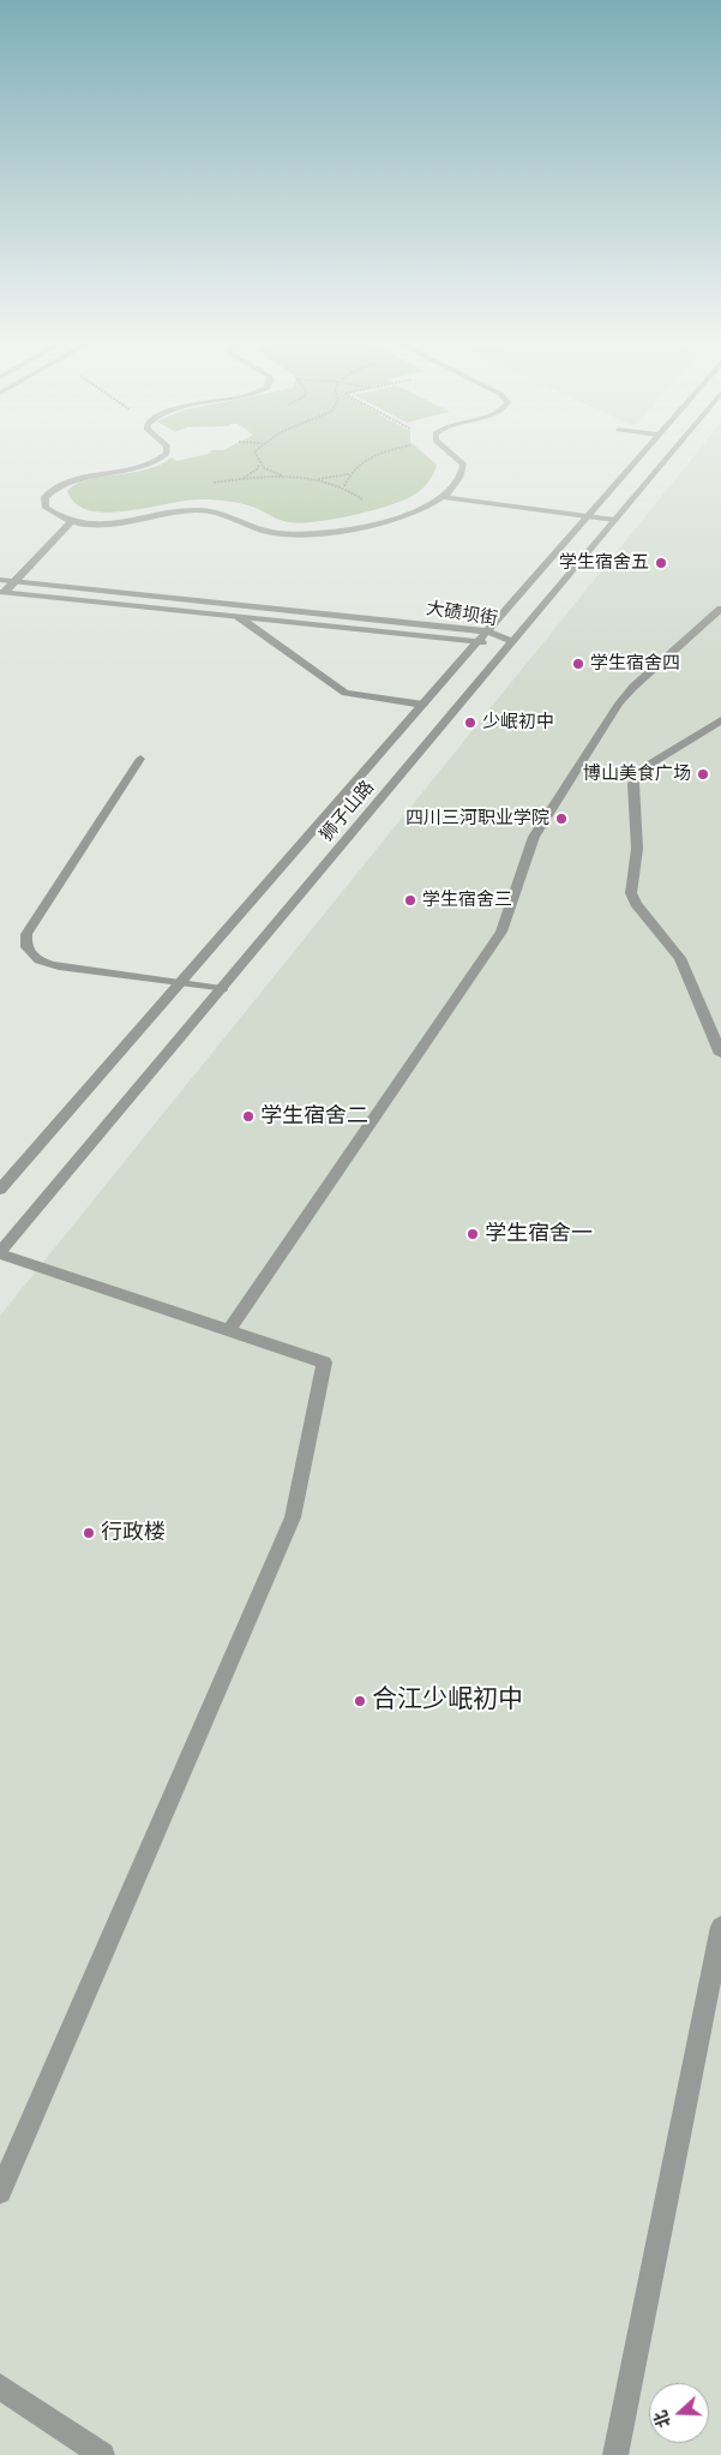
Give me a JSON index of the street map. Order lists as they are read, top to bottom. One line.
{"streets":{"street":["大碛坝街","狮子山路"]},"crossings":[["大碛坝街","狮子山路"]],"places":["学生宿舍五","学生宿舍四","少岷初中","博山美食广场","四川三河职业学院","学生宿舍三","学生宿舍二","学生宿舍一","行政楼","合江少岷初中"],"north":"left"}
